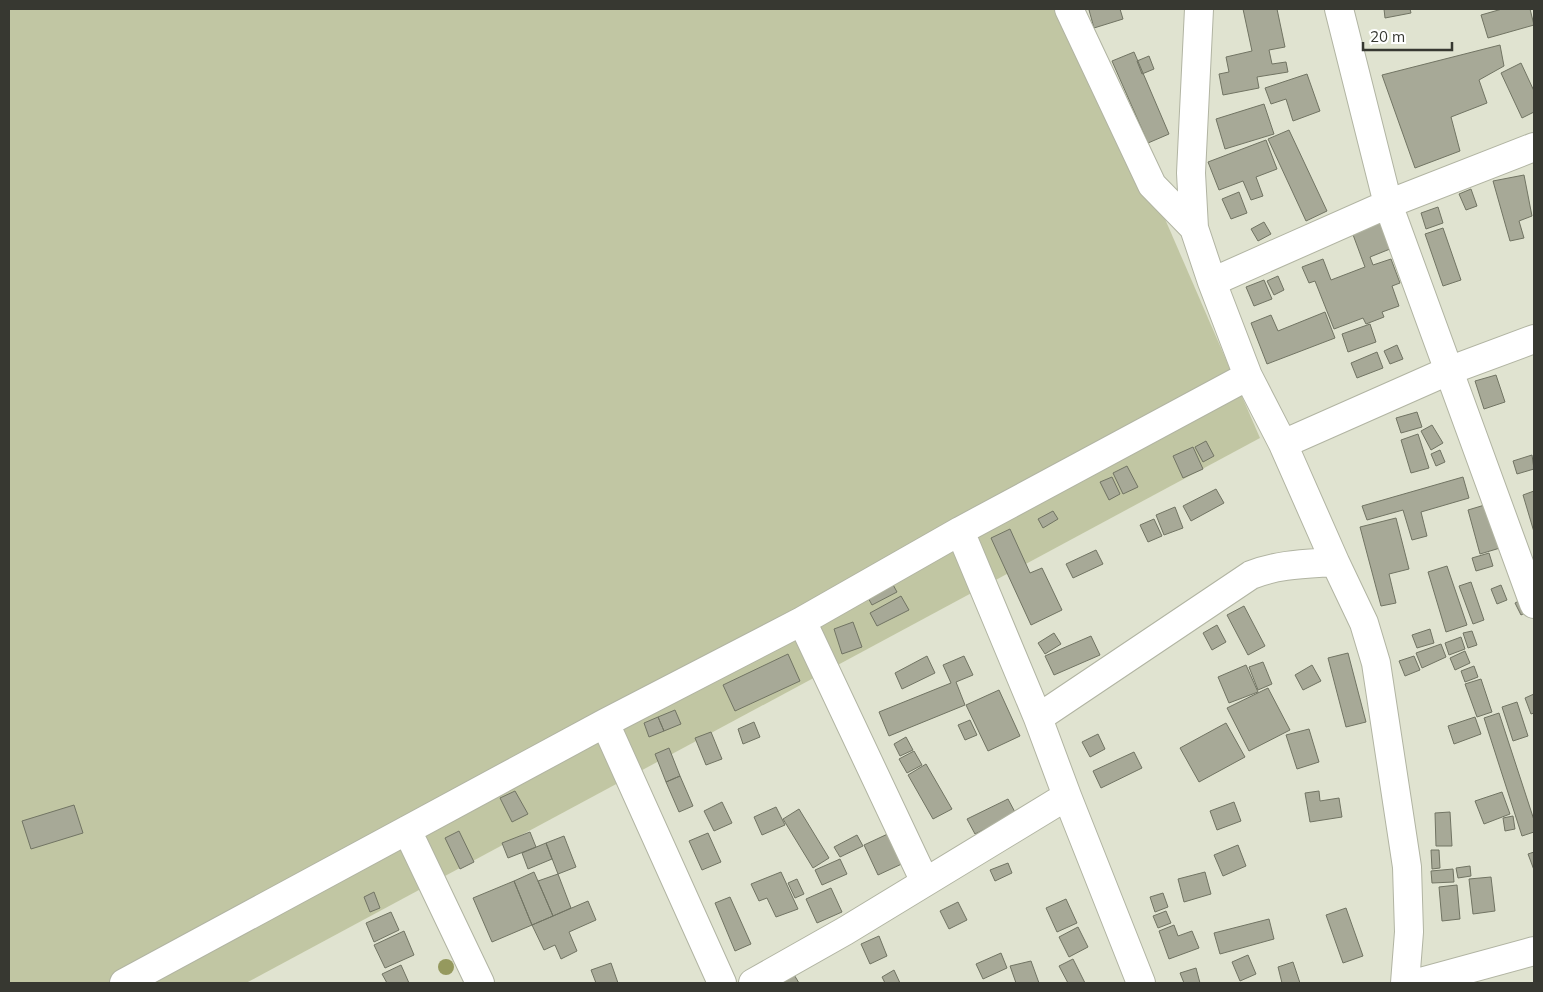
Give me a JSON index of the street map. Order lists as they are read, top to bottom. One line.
{"scale_bar":"20 m"}
